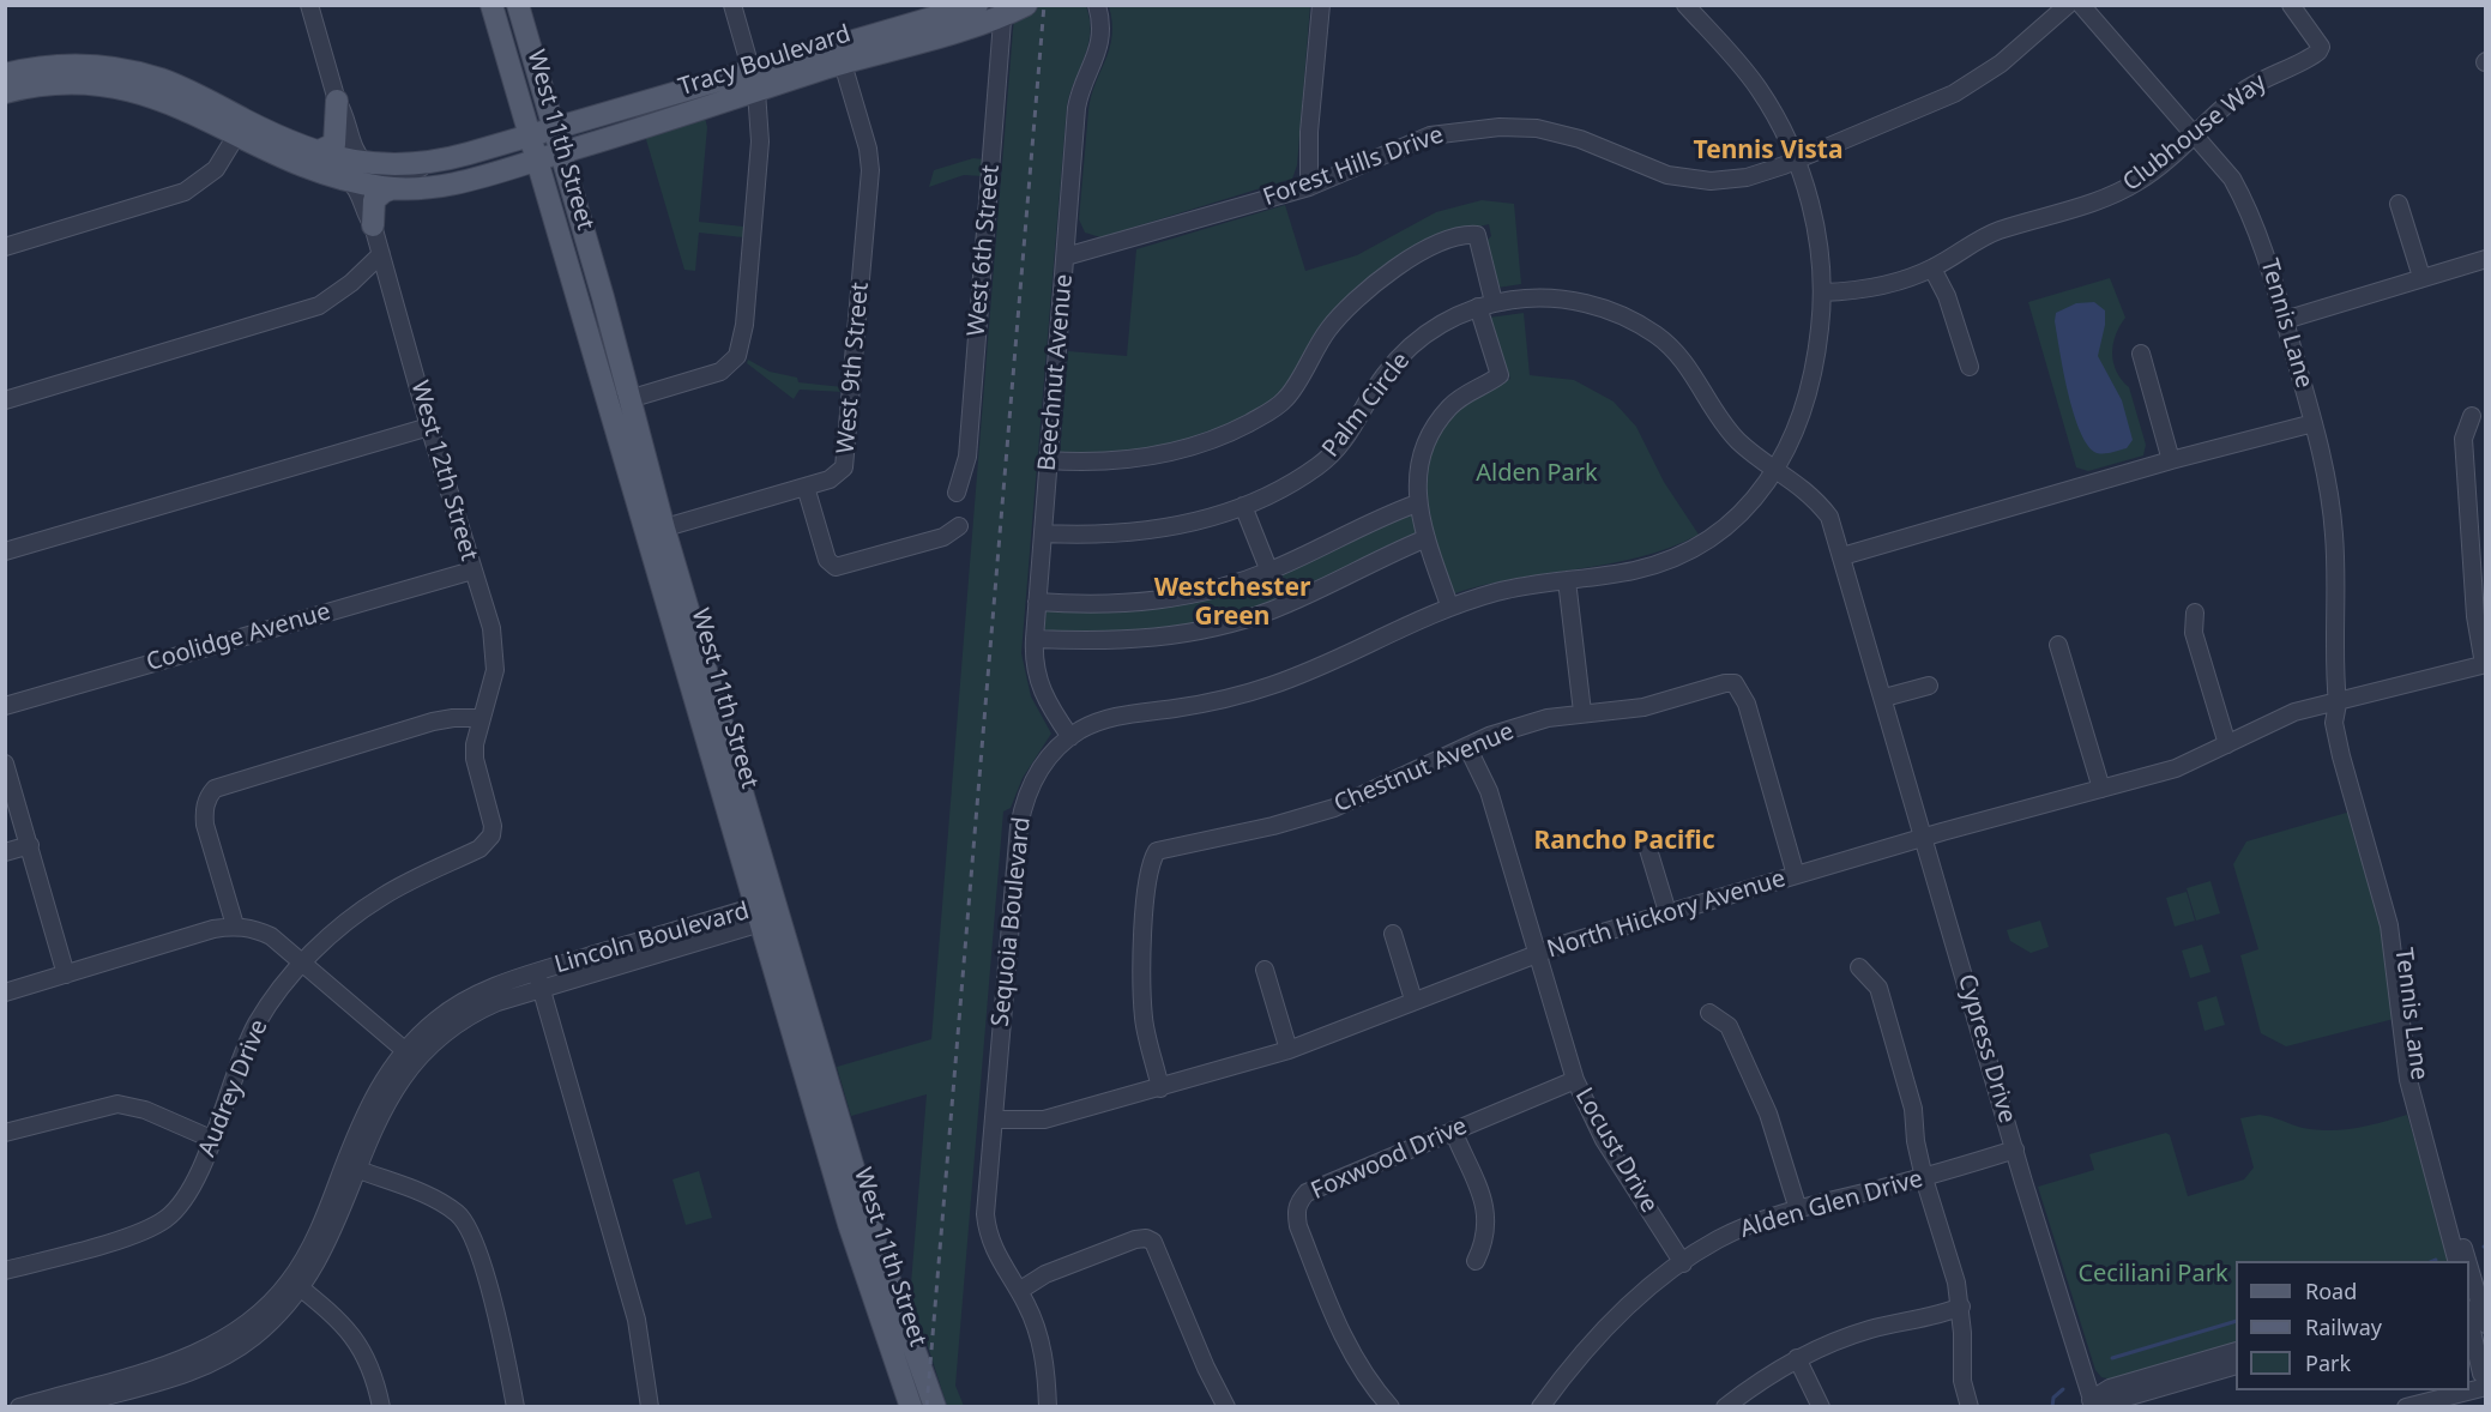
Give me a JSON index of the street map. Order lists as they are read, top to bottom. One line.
{"streets":{"main road":["Tracy Boulevard","West 11th Street"],"street":["Clubhouse Way","Forest Hills Drive","West 6th Street","Tennis Lane","West 9th Street","Beechnut Avenue","Palm Circle","West 12th Street","Coolidge Avenue","Chestnut Avenue","North Hickory Avenue","Sequoia Boulevard","Lincoln Boulevard","Cypress Drive","Audrey Drive","Locust Drive","Foxwood Drive","Alden Glen Drive"]},"crossings":[["Tracy Boulevard","West 11th Street"],["Tracy Boulevard","West 6th Street"],["Tracy Boulevard","West 9th Street"],["Tracy Boulevard","West 12th Street"],["Clubhouse Way","Tennis Lane"],["Clubhouse Way","Sequoia Boulevard"],["West 11th Street","West 9th Street"],["West 11th Street","Lincoln Boulevard"],["Forest Hills Drive","Beechnut Avenue"],["Forest Hills Drive","Sequoia Boulevard"],["Tennis Lane","North Hickory Avenue"],["Beechnut Avenue","Palm Circle"],["Beechnut Avenue","Sequoia Boulevard"],["Palm Circle","Sequoia Boulevard"],["Palm Circle","Cypress Drive"],["West 12th Street","Coolidge Avenue"],["West 12th Street","Audrey Drive"],["Chestnut Avenue","North Hickory Avenue"],["Chestnut Avenue","Locust Drive"],["North Hickory Avenue","Sequoia Boulevard"],["North Hickory Avenue","Cypress Drive"],["North Hickory Avenue","Locust Drive"],["Sequoia Boulevard","Cypress Drive"],["Cypress Drive","Alden Glen Drive"],["Locust Drive","Foxwood Drive"],["Locust Drive","Alden Glen Drive"]],"districts":["Tennis Vista","Westchester Green","Rancho Pacific"],"parks":["Alden Park","Ceciliani Park"],"legend":["Road","Railway","Park"]}
